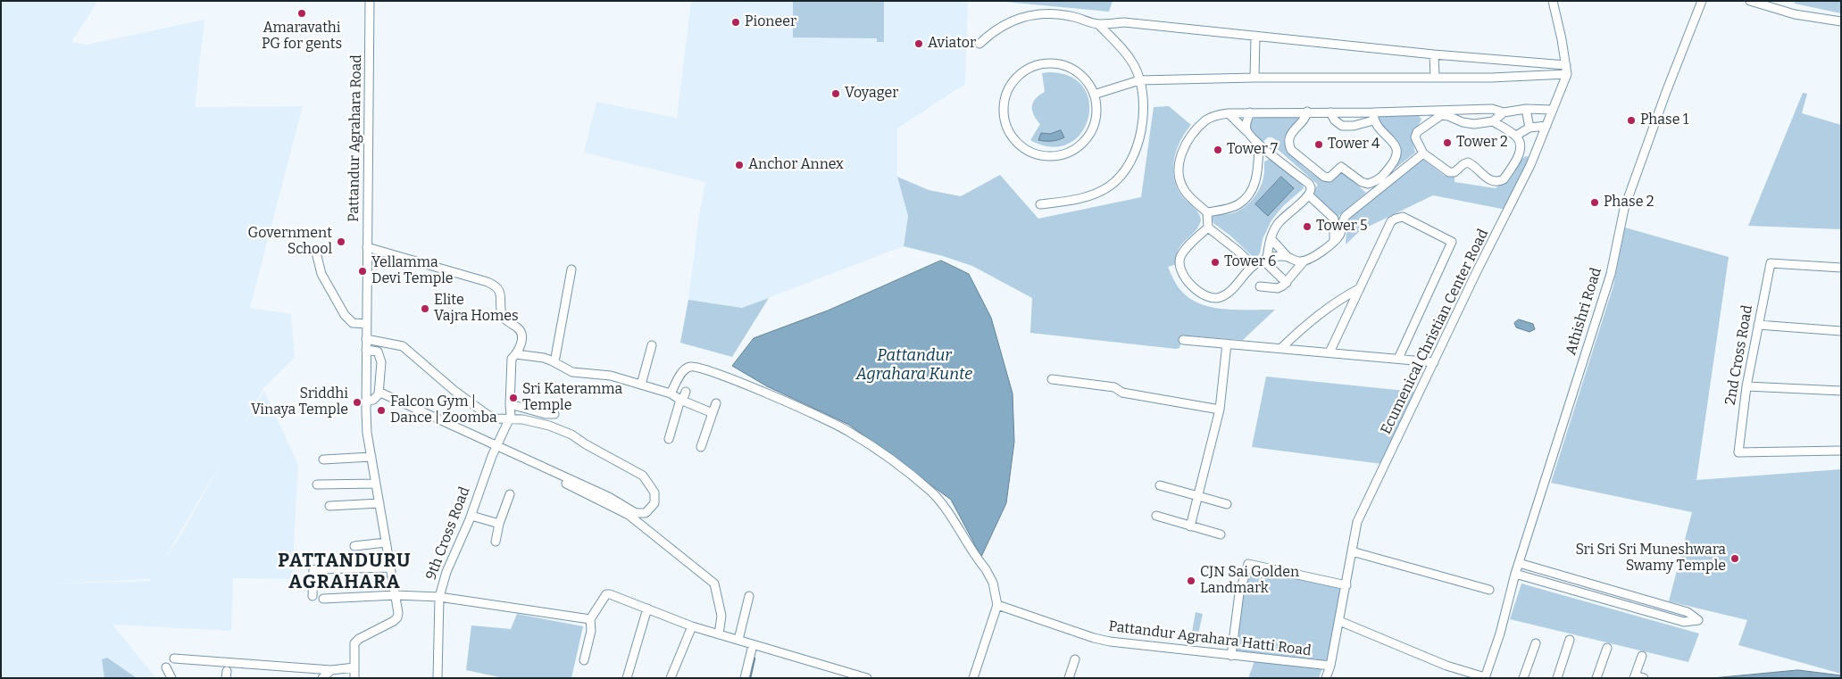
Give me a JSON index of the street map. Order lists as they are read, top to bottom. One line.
{"streets":{"street":["Pattandur Agrahara Road","Athishri Road","Ecumenical Christian Center Road","2nd Cross Road","9th Cross Road","Pattandur Agrahara Hatti Road"]},"crossings":[["Ecumenical Christian Center Road","Pattandur Agrahara Hatti Road"]],"districts":["PATTANDURU AGRAHARA"],"water":["Pattandur Agrahara Kunte"],"places":["Amaravathi PG for gents","Pioneer","Aviator","Voyager","Phase 1","Tower 2","Tower 4","Tower 7","Anchor Annex","Phase 2","Tower 5","Government School","Tower 6","Yellamma Devi Temple","Elite Vajra Homes","Sri Kateramma Temple","Sriddhi Vinaya Temple","Falcon Gym | Dance | Zoomba","Sri Sri Sri Muneshwara Swamy Temple","CJN Sai Golden Landmark"]}
